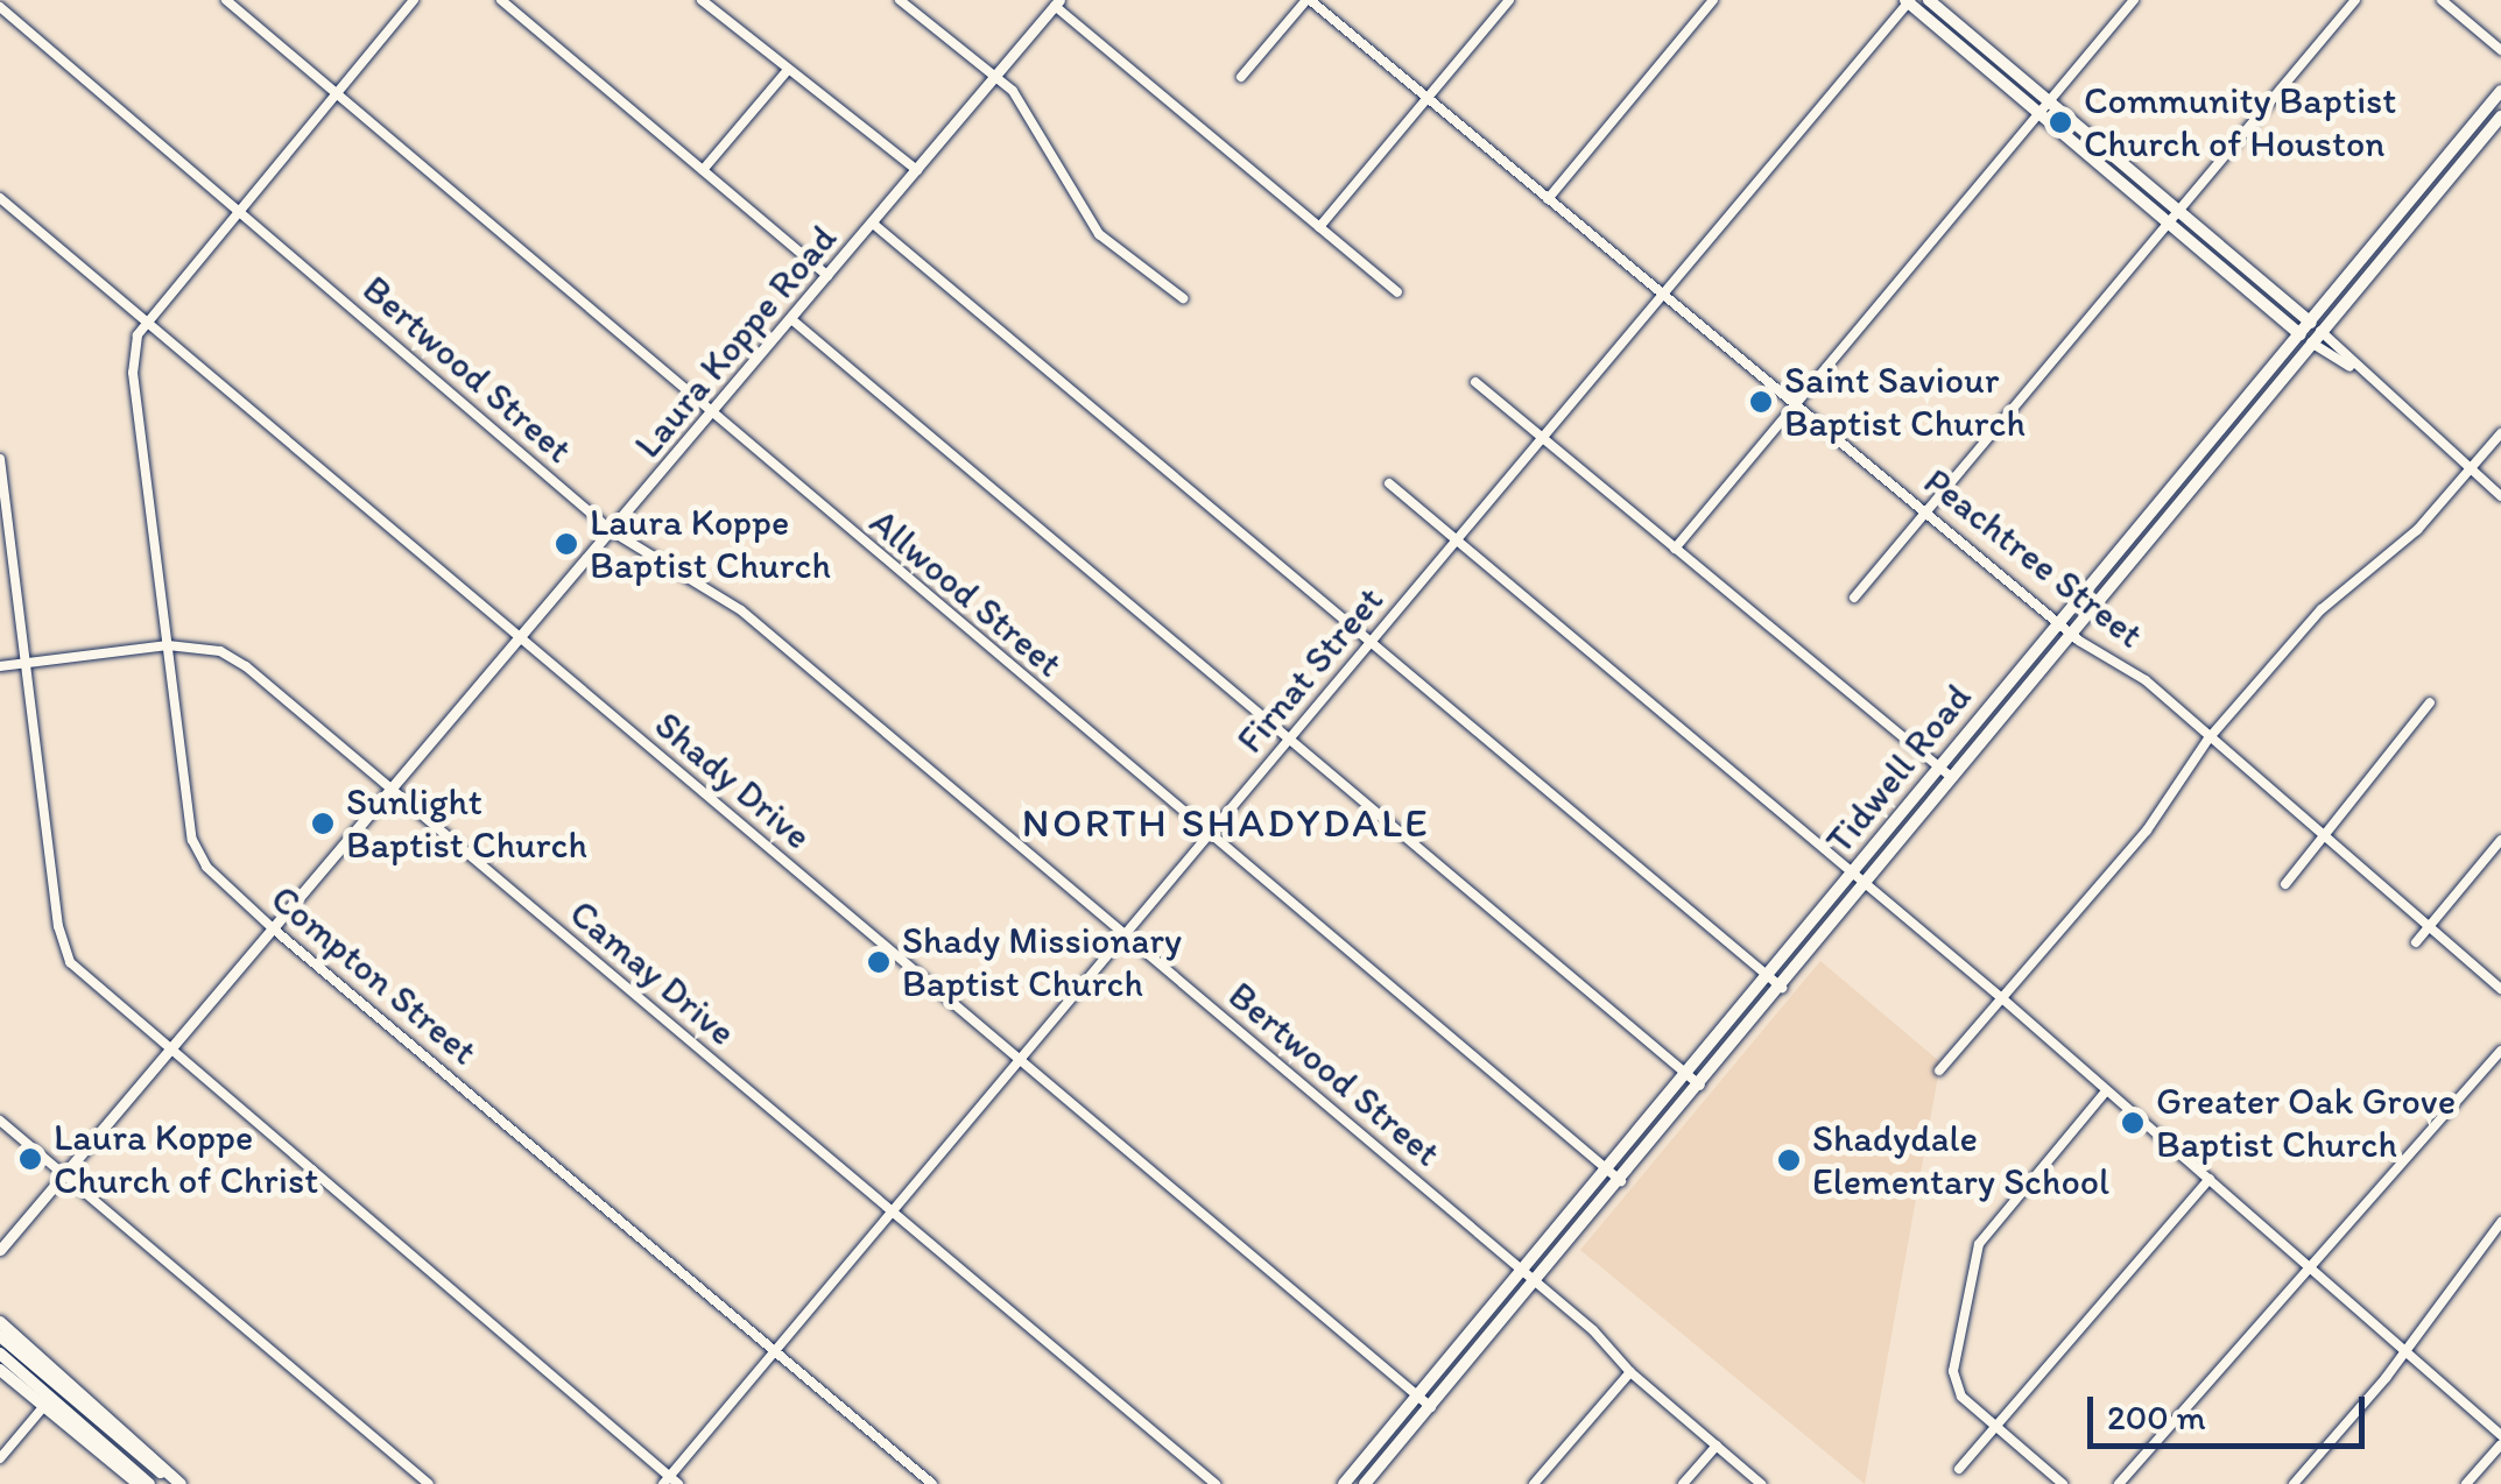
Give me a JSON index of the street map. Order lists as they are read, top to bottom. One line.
{"streets":{"main road":["Tidwell Road"],"street":["Laura Koppe Road","Bertwood Street","Peachtree Street","Allwood Street","Firnat Street","Shady Drive","Camay Drive","Compton Street"]},"crossings":[["Laura Koppe Road","Bertwood Street"],["Laura Koppe Road","Allwood Street"],["Laura Koppe Road","Shady Drive"],["Laura Koppe Road","Camay Drive"],["Laura Koppe Road","Compton Street"],["Bertwood Street","Firnat Street"],["Bertwood Street","Tidwell Road"],["Peachtree Street","Firnat Street"],["Peachtree Street","Tidwell Road"],["Allwood Street","Firnat Street"],["Allwood Street","Tidwell Road"],["Firnat Street","Shady Drive"],["Firnat Street","Camay Drive"],["Firnat Street","Compton Street"],["Tidwell Road","Shady Drive"],["Shady Drive","Compton Street"],["Camay Drive","Compton Street"]],"districts":["NORTH SHADYDALE"],"places":["Community Baptist Church of Houston","Saint Saviour Baptist Church","Laura Koppe Baptist Church","Sunlight Baptist Church","Shady Missionary Baptist Church","Greater Oak Grove Baptist Church","Laura Koppe Church of Christ","Shadydale Elementary School"],"scale_bar":"200 m"}
